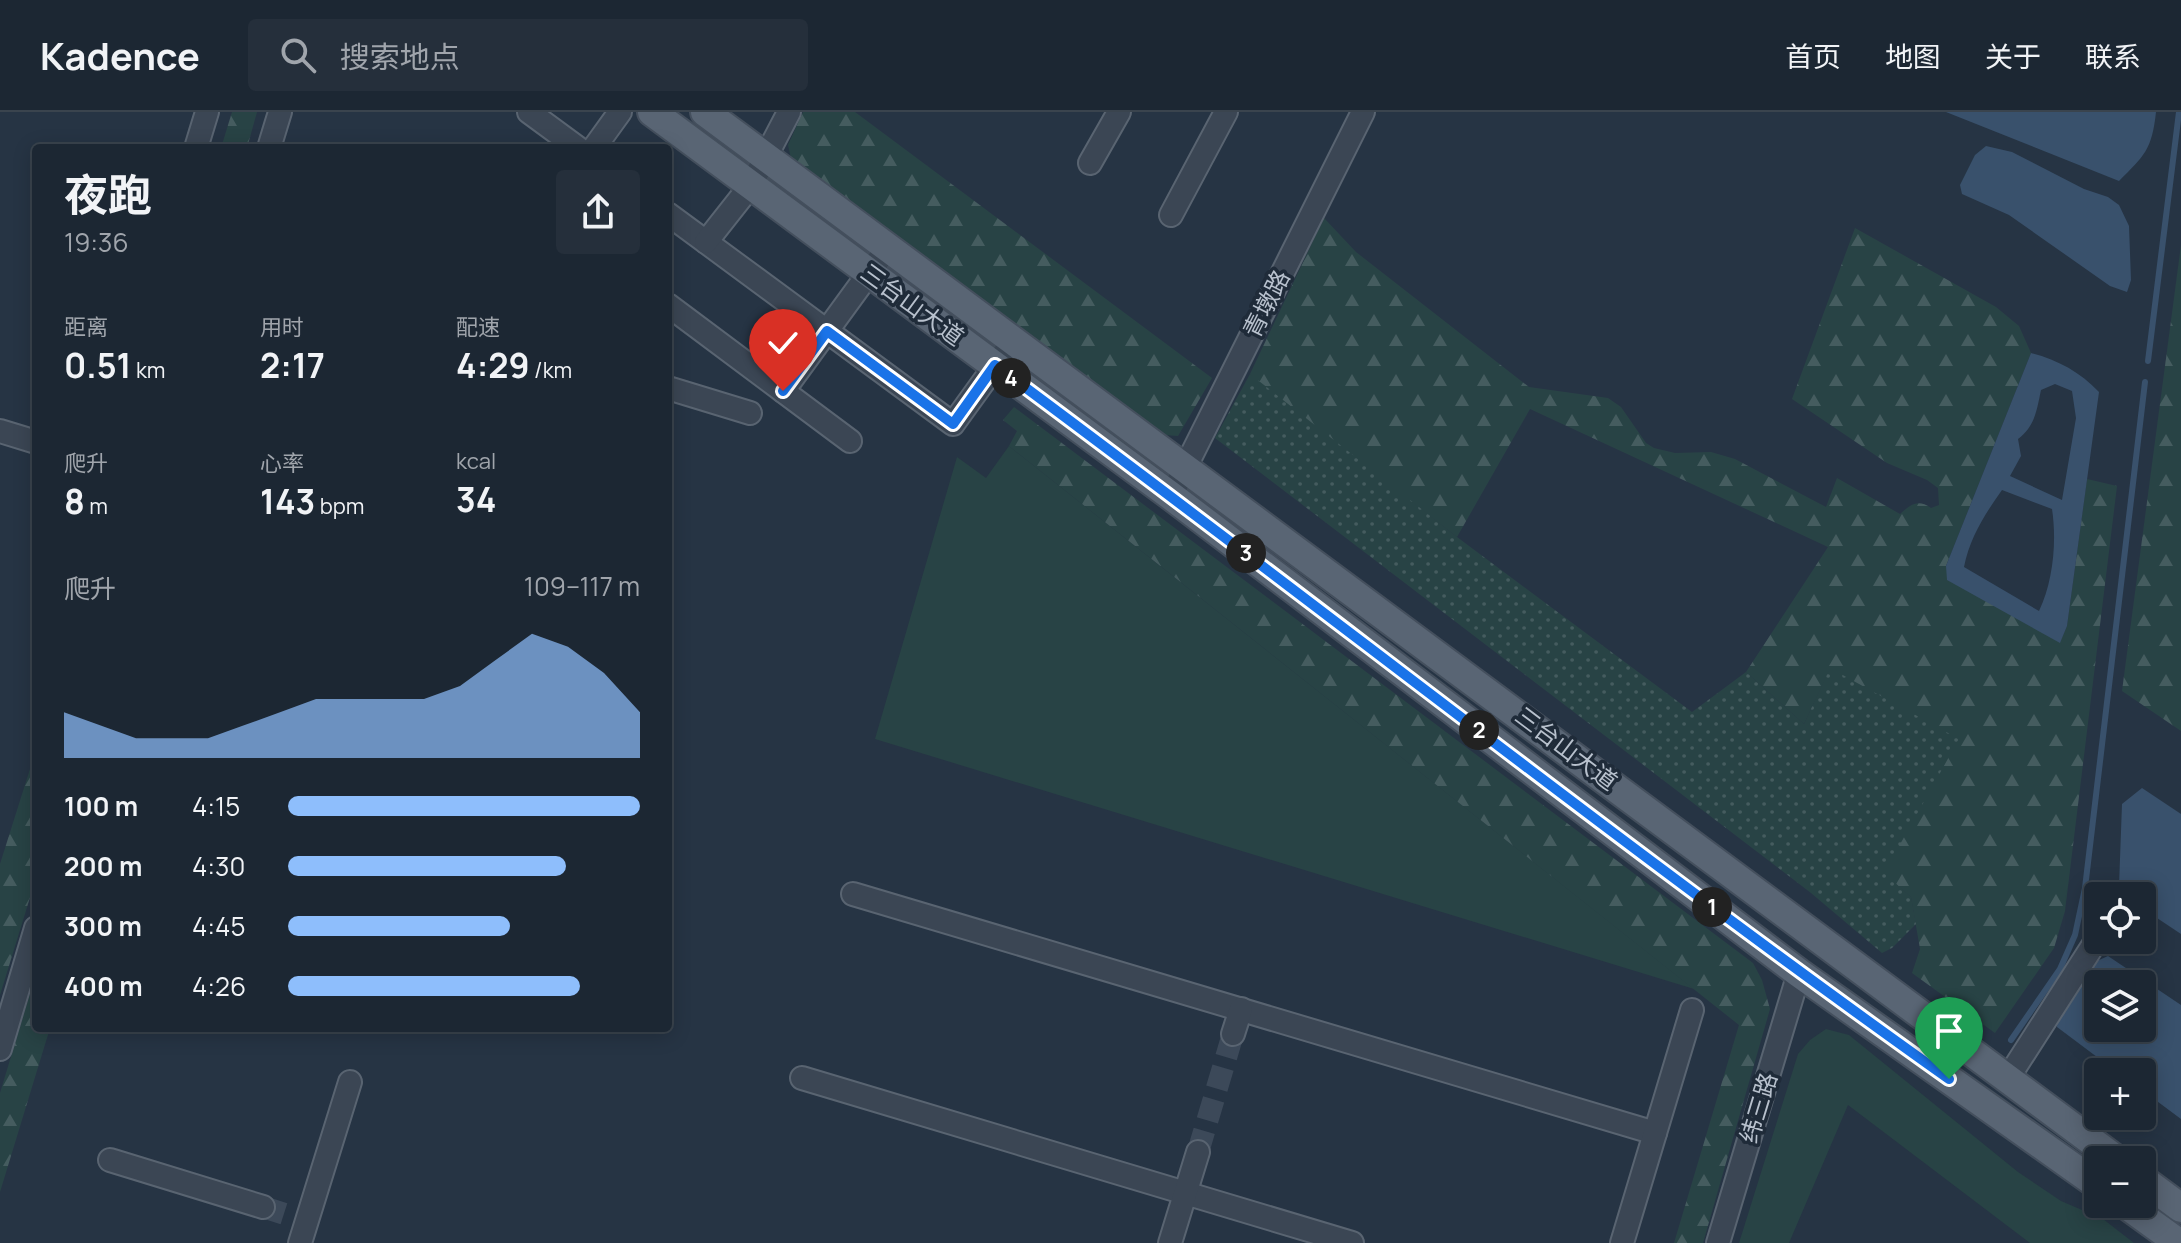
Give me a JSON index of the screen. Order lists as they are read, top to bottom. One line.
{"streets":{"main road":["三台山大道"],"street":["青墩路","纬三路"]},"crossings":[["青墩路","三台山大道"],["三台山大道","纬三路"]],"page":{"header":"Kadence","search":"搜索地点","nav":["首页","地图","关于","联系"],"heading":["夜跑","19:36"],"stats":[["距离","0.51 km"],["用时","2:17"],["配速","4:29 /km"],["爬升","8 m"],["心率","143 bpm"],["kcal","34"]],"pins":["4","3","2","1"],"chart":["爬升","109–117 m"],"list":[{"name":"100 m","note":"4:15"},{"name":"200 m","note":"4:30"},{"name":"300 m","note":"4:45"},{"name":"400 m","note":"4:26"}],"map_buttons":["+","−"]}}
